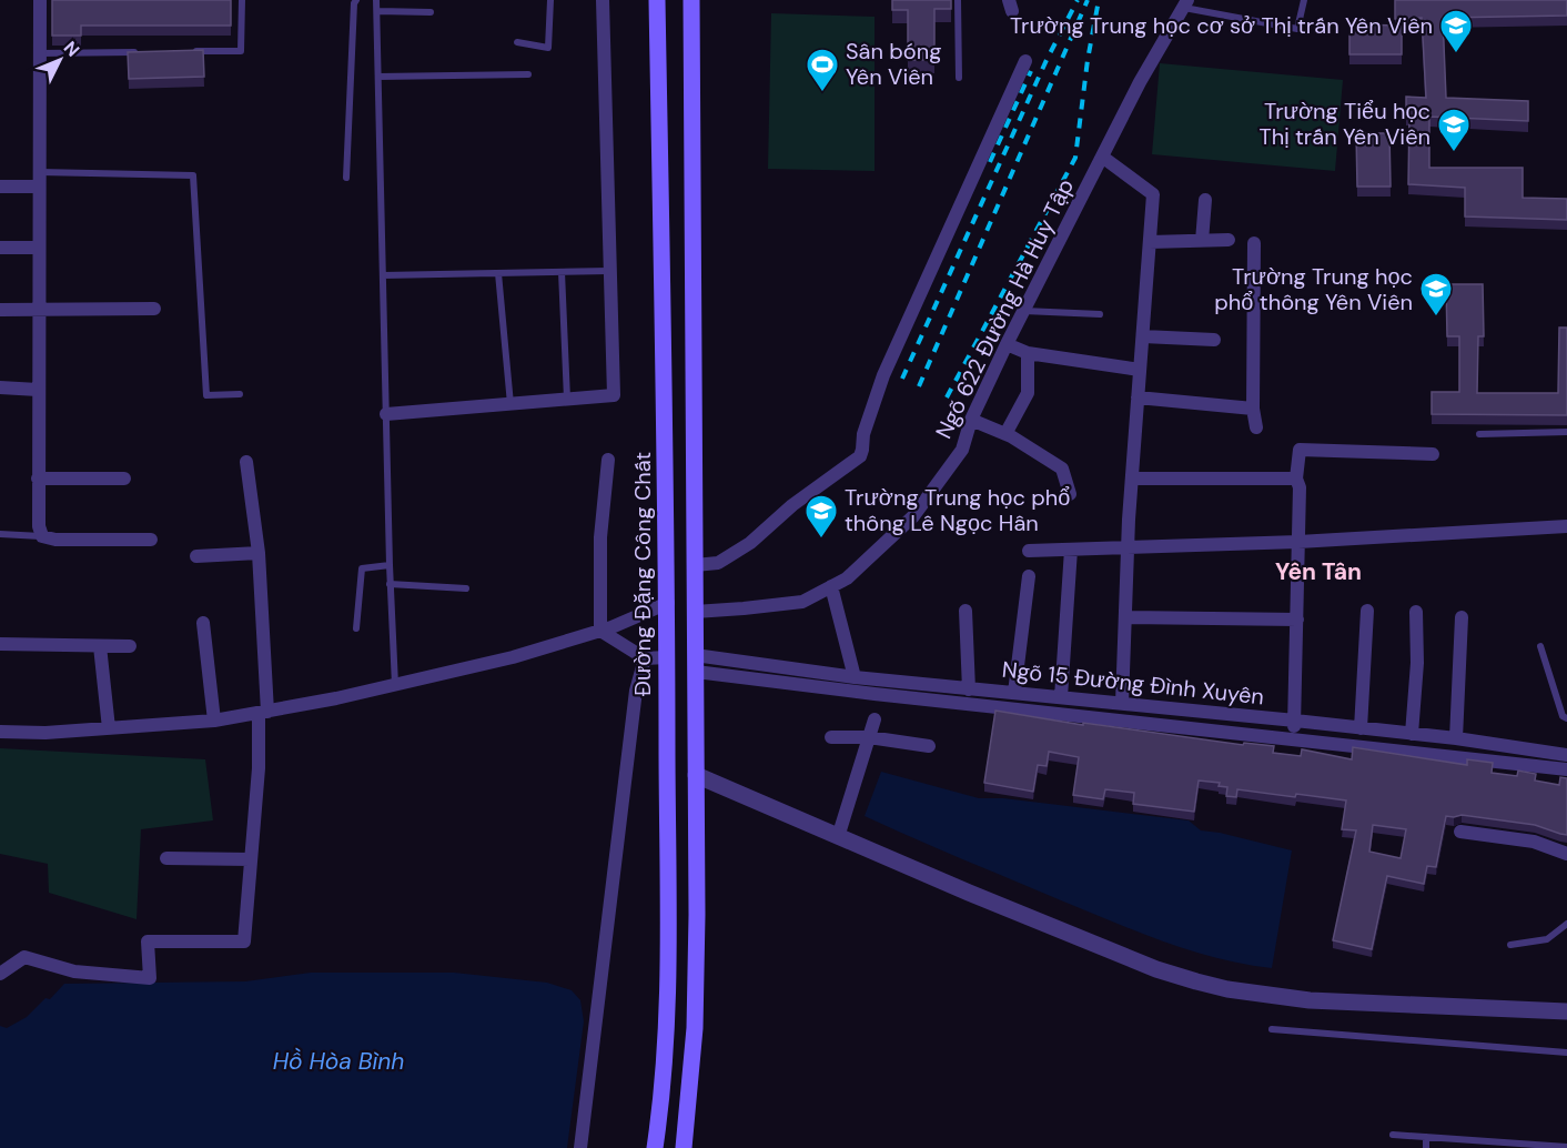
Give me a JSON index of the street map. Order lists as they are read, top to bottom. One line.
{"streets":{"main road":["Đường Đặng Công Chất"],"street":["Ngõ 622 Đường Hà Huy Tập","Ngõ 15 Đường Đình Xuyên"]},"districts":["Yên Tân"],"water":["Hồ Hòa Bình"],"places":{"school or university":["Trường Trung học cơ sở Thị trấn Yên Viên","Trường Tiểu học Thị trấn Yên Viên","Trường Trung học phổ thông Yên Viên","Trường Trung học phổ thông Lê Ngọc Hân"],"sports":["Sân bóng Yên Viên"]},"north":"top right"}
